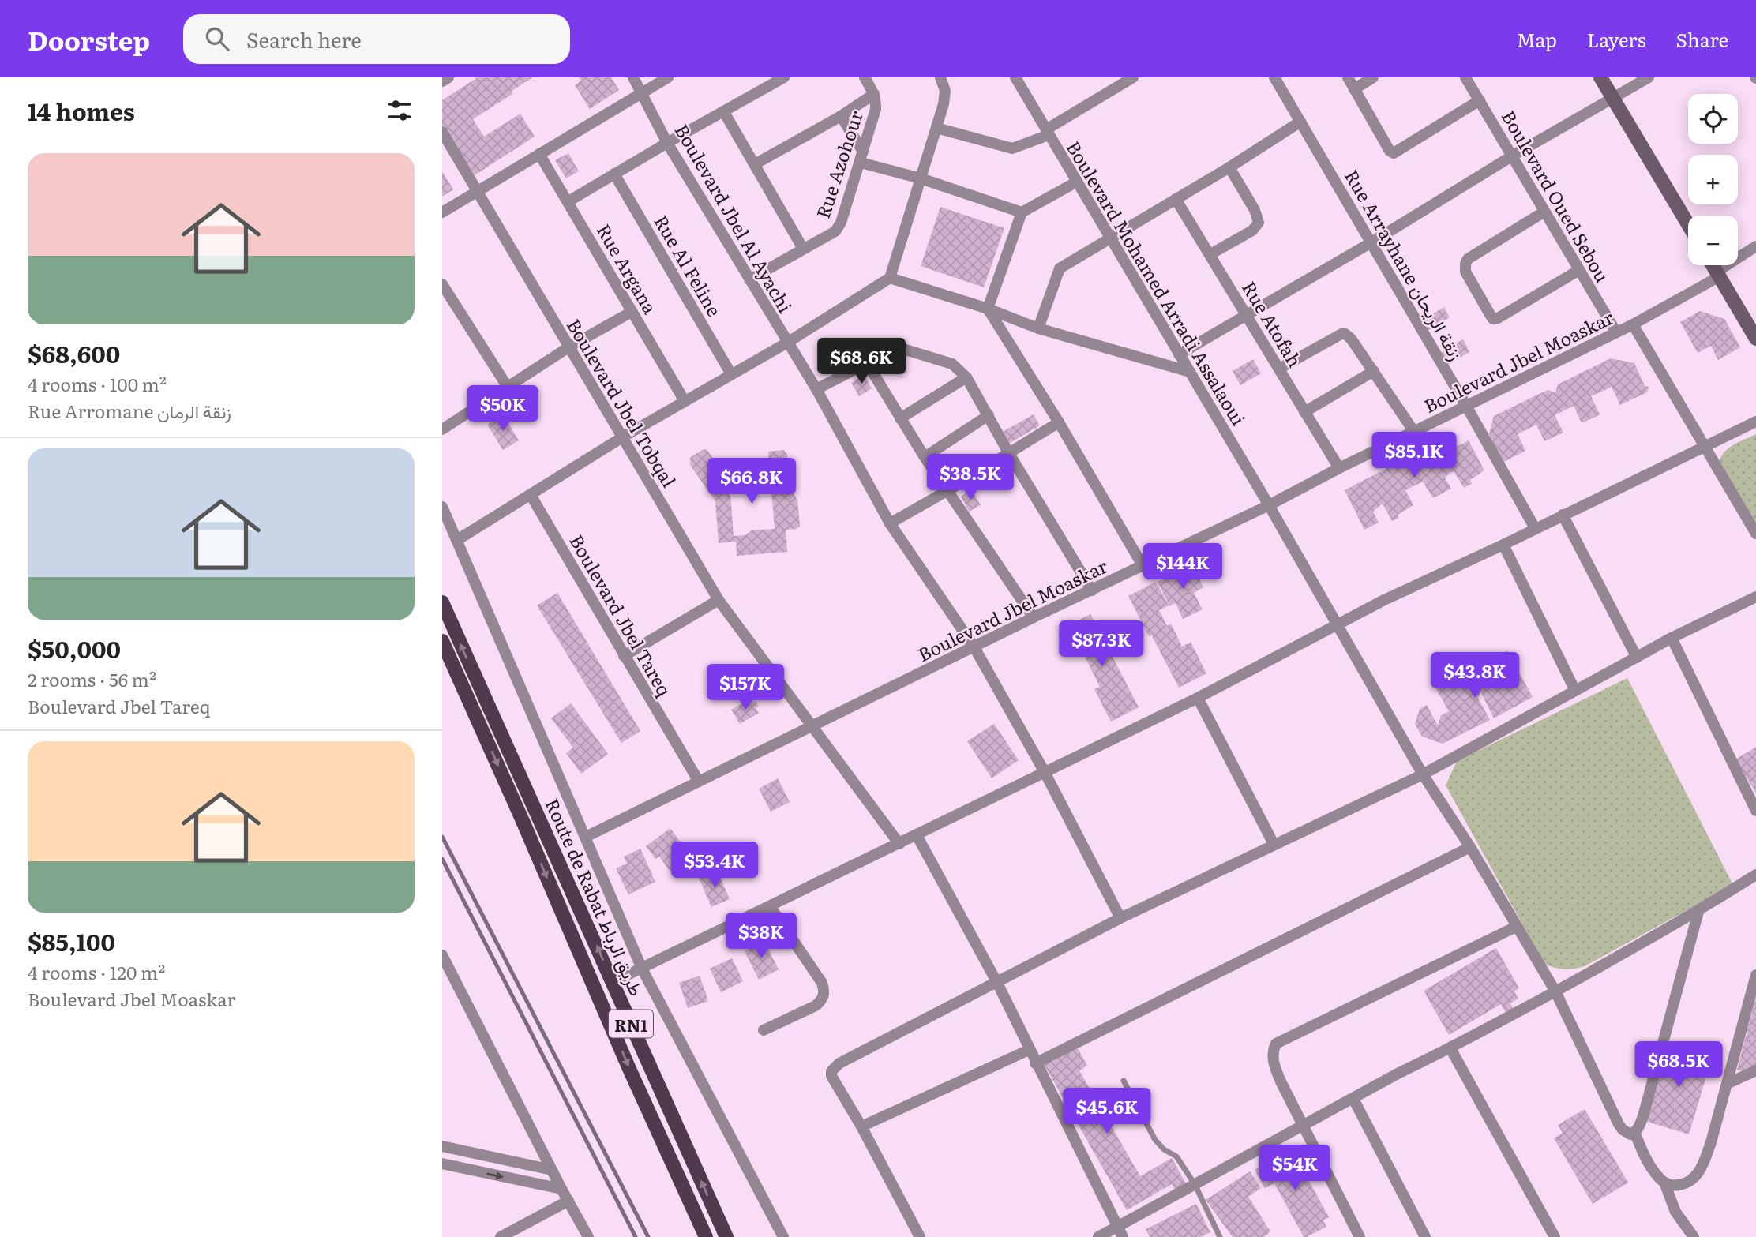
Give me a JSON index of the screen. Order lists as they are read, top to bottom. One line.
{"streets":{"main road":["Route de Rabat طريق الرباط","RN1"],"street":["Rue Azohour","Boulevard Oued Sebou","Boulevard Jbel Al Ayachi","Rue Arrayhane زنقة الريحان","Rue Al Feline","Rue Argana","Boulevard Mohamed Arradi Assalaoui","Rue Atofah","Boulevard Jbel Moaskar","Boulevard Jbel Tobqal","Boulevard Jbel Tareq"]},"crossings":[["Rue Azohour","Boulevard Jbel Al Ayachi"],["Boulevard Oued Sebou","Boulevard Jbel Moaskar"],["Boulevard Jbel Al Ayachi","Boulevard Jbel Moaskar"],["Rue Arrayhane زنقة الريحان","Boulevard Jbel Moaskar"],["Boulevard Mohamed Arradi Assalaoui","Boulevard Jbel Moaskar"],["Rue Atofah","Boulevard Jbel Moaskar"],["Boulevard Jbel Moaskar","Boulevard Jbel Tobqal"],["Boulevard Jbel Moaskar","Boulevard Jbel Tareq"]],"page":{"header":"Doorstep","search":"Search here","nav":["Map","Layers","Share"],"heading":"14 homes","map_buttons":["+","−"],"list":[{"name":"$68,600","note":"4 rooms · 100 m² · Rue Arromane زنقة الرمان"},{"name":"$50,000","note":"2 rooms · 56 m² · Boulevard Jbel Tareq"},{"name":"$85,100","note":"4 rooms · 120 m² · Boulevard Jbel Moaskar"}],"price":["$68.6K","$50K","$85.1K","$38.5K","$66.8K","$144K","$87.3K","$43.8K","$157K","$53.4K","$38K","$68.5K","$45.6K","$54K"]}}
